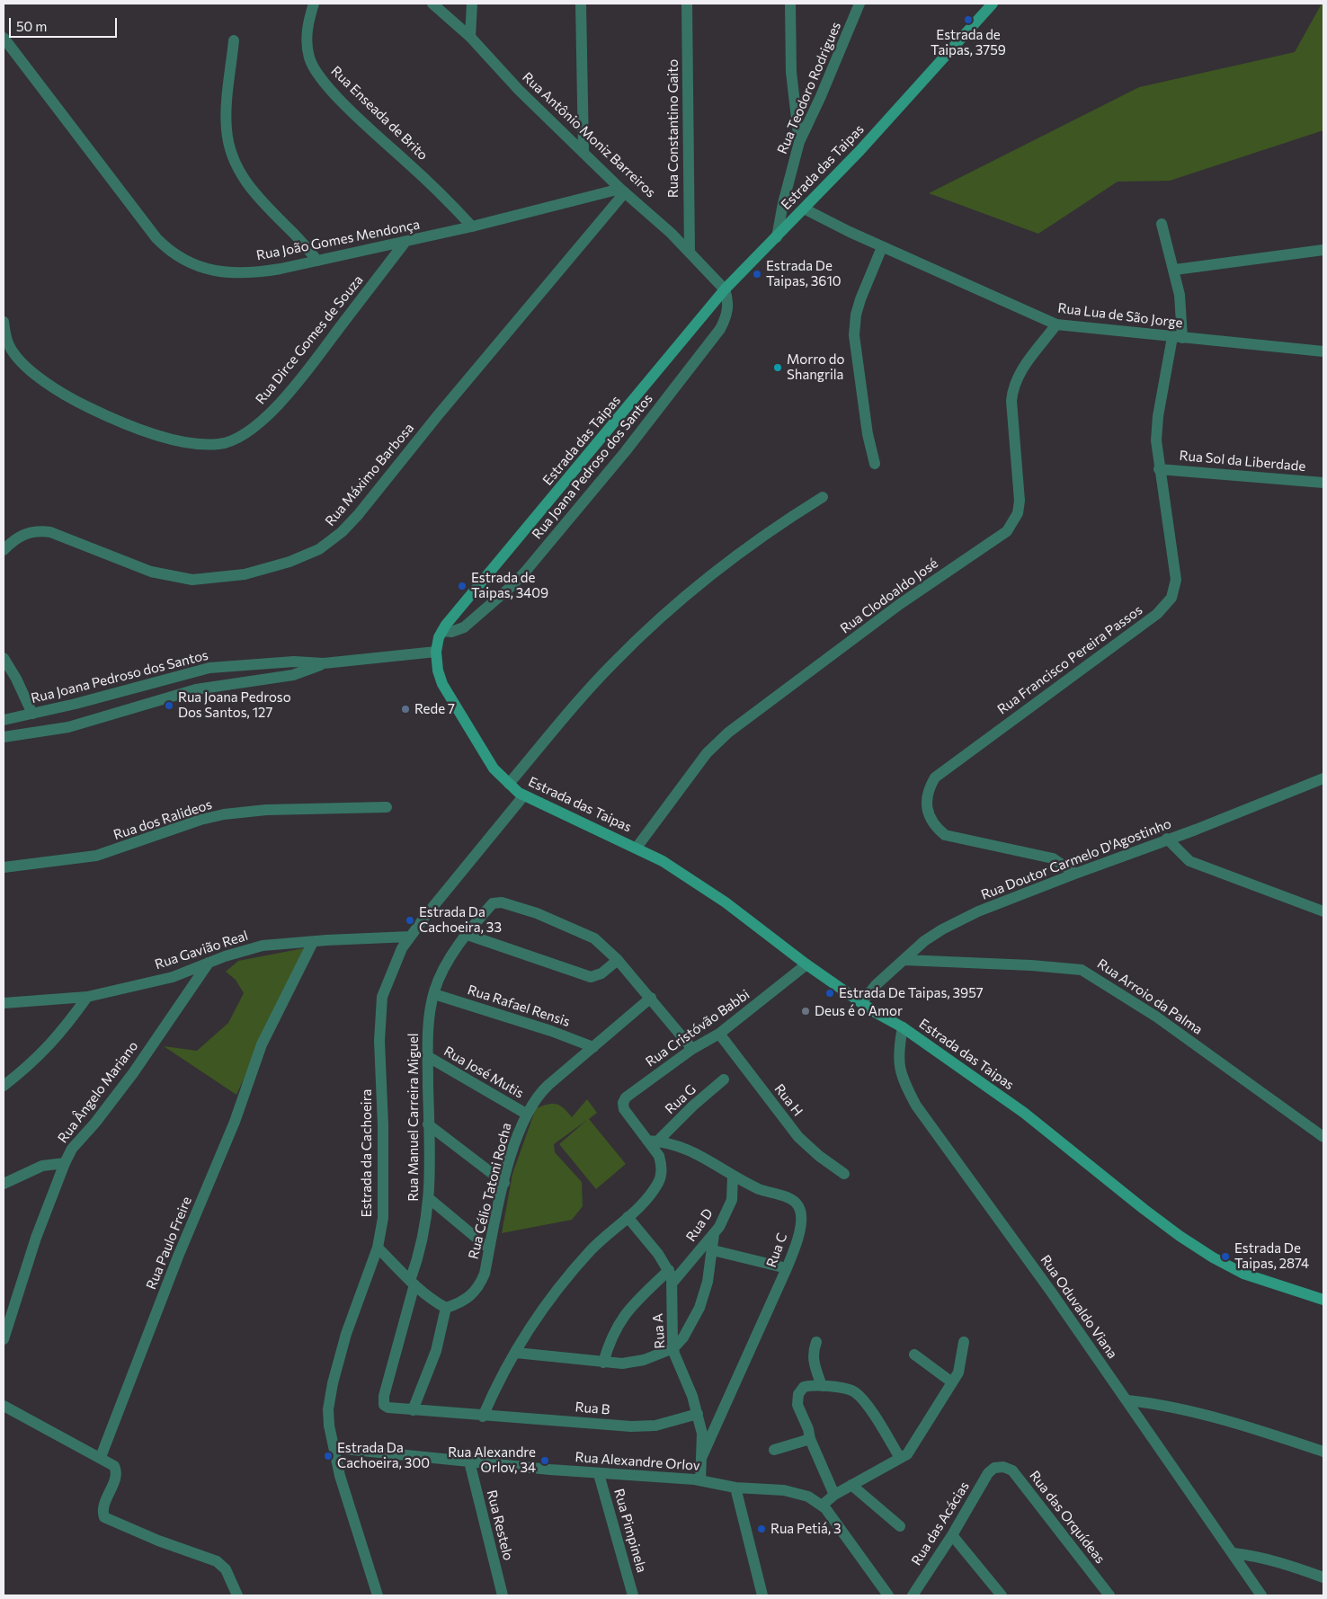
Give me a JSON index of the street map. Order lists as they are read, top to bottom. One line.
{"streets":{"main road":["Estrada das Taipas"],"street":["Rua Teodoro Rodrigues","Rua Enseada de Brito","Rua Constantino Gaito","Rua Antônio Moniz Barreiros","Rua João Gomes Mendonça","Rua Lua de São Jorge","Rua Dirce Gomes de Souza","Rua Sol da Liberdade","Rua Joana Pedroso dos Santos","Rua Máximo Barbosa","Rua Clodoaldo José","Rua Francisco Pereira Passos","Rua dos Ralideos","Rua Doutor Carmelo D'Agostinho","Rua Gavião Real","Rua Arroio da Palma","Rua Rafael Rensis","Rua Cristóvão Babbi","Rua José Mutis","Rua Ângelo Mariano","Rua G","Rua H","Rua Manuel Carreira Miguel","Estrada da Cachoeira","Rua Célio Tatoni Rocha","Rua D","Rua Paulo Freire","Rua C","Rua Oduvaldo Viana","Rua A","Rua B","Rua Alexandre Orlov","Rua das Orquídeas","Rua das Acácias","Rua Restelo","Rua Pimpinela"]},"crossings":[["Rua Teodoro Rodrigues","Estrada das Taipas"],["Rua Enseada de Brito","Rua João Gomes Mendonça"],["Rua Constantino Gaito","Rua Antônio Moniz Barreiros"],["Rua Antônio Moniz Barreiros","Estrada das Taipas"],["Rua Antônio Moniz Barreiros","Rua João Gomes Mendonça"],["Rua Antônio Moniz Barreiros","Rua Joana Pedroso dos Santos"],["Rua Antônio Moniz Barreiros","Rua Máximo Barbosa"],["Estrada das Taipas","Rua Lua de São Jorge"],["Estrada das Taipas","Rua Joana Pedroso dos Santos"],["Estrada das Taipas","Rua Clodoaldo José"],["Estrada das Taipas","Rua Doutor Carmelo D'Agostinho"],["Estrada das Taipas","Rua Cristóvão Babbi"],["Estrada das Taipas","Estrada da Cachoeira"],["Estrada das Taipas","Rua Oduvaldo Viana"],["Rua João Gomes Mendonça","Rua Dirce Gomes de Souza"],["Rua João Gomes Mendonça","Rua Máximo Barbosa"],["Rua Lua de São Jorge","Rua Clodoaldo José"],["Rua Lua de São Jorge","Rua Francisco Pereira Passos"],["Rua Sol da Liberdade","Rua Francisco Pereira Passos"],["Rua Francisco Pereira Passos","Rua Doutor Carmelo D'Agostinho"],["Rua Doutor Carmelo D'Agostinho","Rua Arroio da Palma"],["Rua Gavião Real","Rua Ângelo Mariano"],["Rua Gavião Real","Estrada da Cachoeira"],["Rua Gavião Real","Rua Paulo Freire"],["Rua Rafael Rensis","Rua Manuel Carreira Miguel"],["Rua Rafael Rensis","Rua Célio Tatoni Rocha"],["Rua Cristóvão Babbi","Rua G"],["Rua Cristóvão Babbi","Rua H"],["Rua Cristóvão Babbi","Rua Manuel Carreira Miguel"],["Rua Cristóvão Babbi","Rua C"],["Rua José Mutis","Rua Manuel Carreira Miguel"],["Rua José Mutis","Rua Célio Tatoni Rocha"],["Rua G","Rua C"],["Rua Manuel Carreira Miguel","Rua Célio Tatoni Rocha"],["Rua Manuel Carreira Miguel","Rua B"],["Estrada da Cachoeira","Rua Alexandre Orlov"],["Rua D","Rua C"],["Rua D","Rua A"],["Rua C","Rua A"],["Rua A","Rua B"],["Rua A","Rua Alexandre Orlov"],["Rua Alexandre Orlov","Rua Restelo"],["Rua Alexandre Orlov","Rua Pimpinela"],["Rua das Orquídeas","Rua das Acácias"]],"places":["Estrada de Taipas, 3759","Estrada De Taipas, 3610","Morro do Shangrila","Estrada de Taipas, 3409","Rua Joana Pedroso Dos Santos, 127","Rede 7","Estrada Da Cachoeira, 33","Estrada De Taipas, 3957","Deus é o Amor","Estrada De Taipas, 2874","Estrada Da Cachoeira, 300","Rua Alexandre Orlov, 34","Rua Petiá, 3"],"scale_bar":"50 m"}
